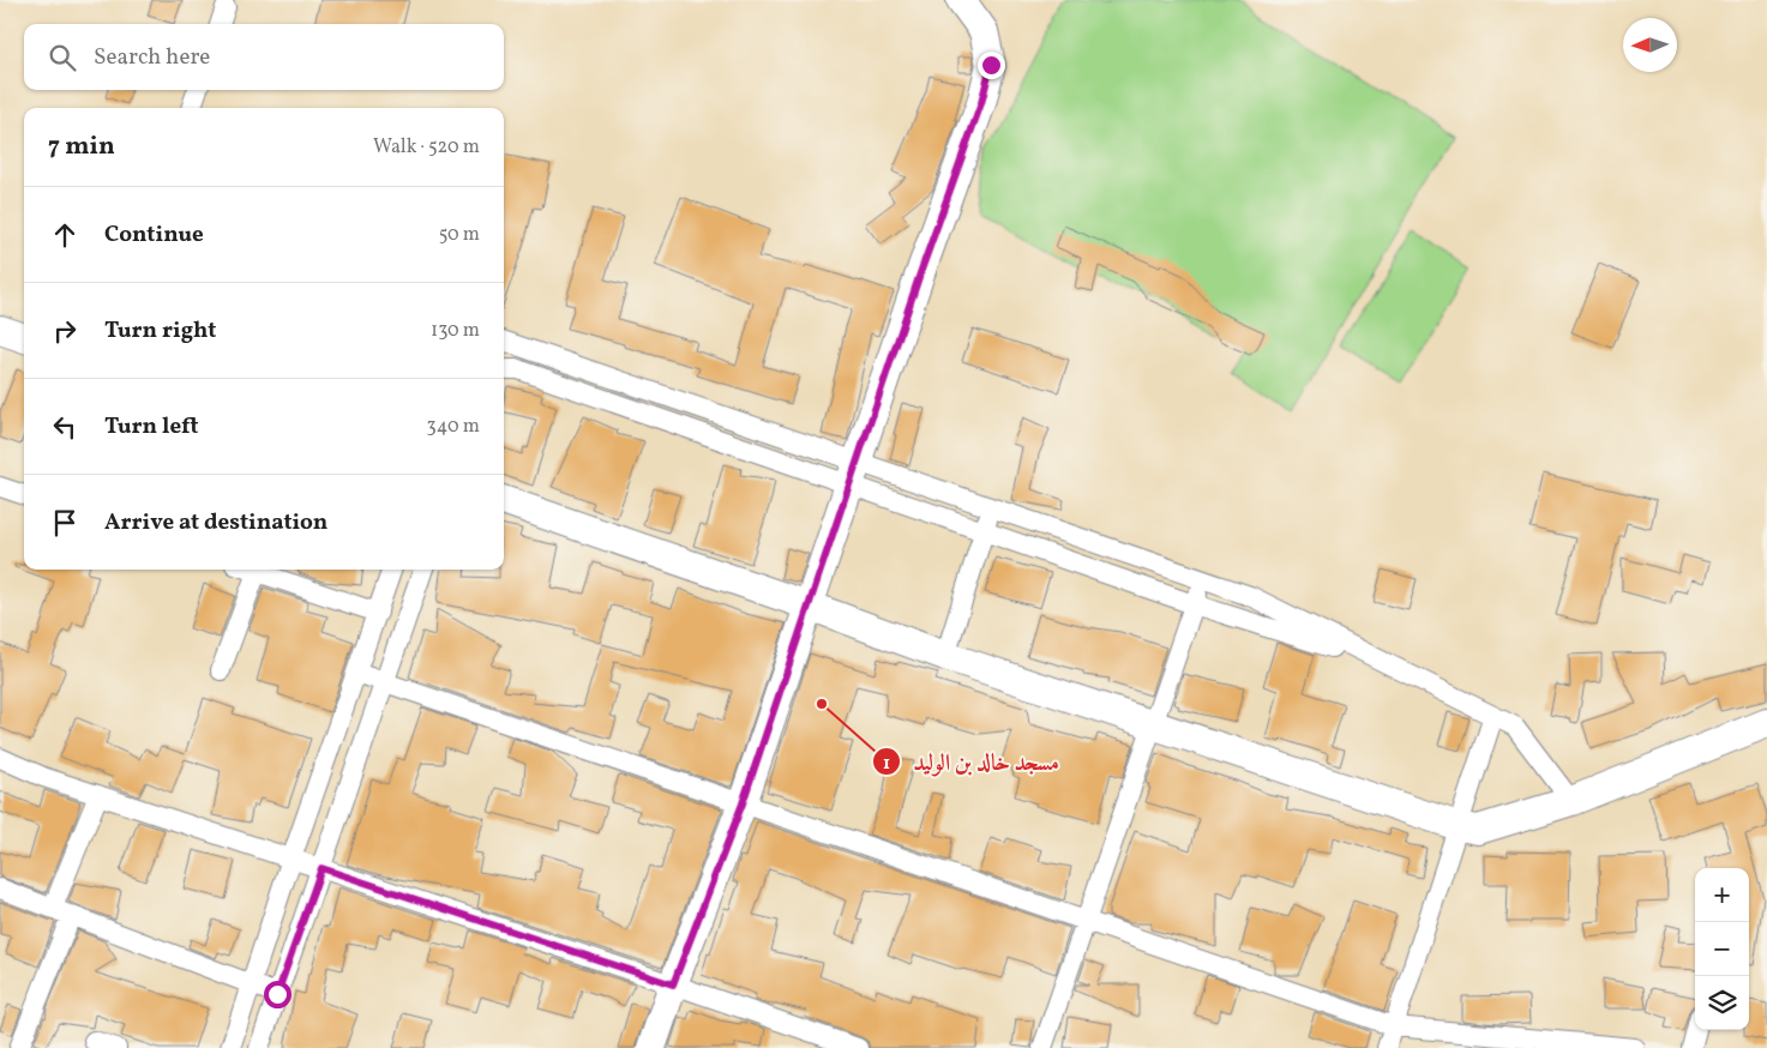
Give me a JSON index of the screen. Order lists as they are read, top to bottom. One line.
{"places":["مسجد خالد بن الوليد"],"north":"left","page":{"search":"Search here","heading":["7 min","Walk · 520 m"],"list":[["Continue","50 m"],["Turn right","130 m"],["Turn left","340 m"],"Arrive at destination"],"map_buttons":["+","−"]}}
